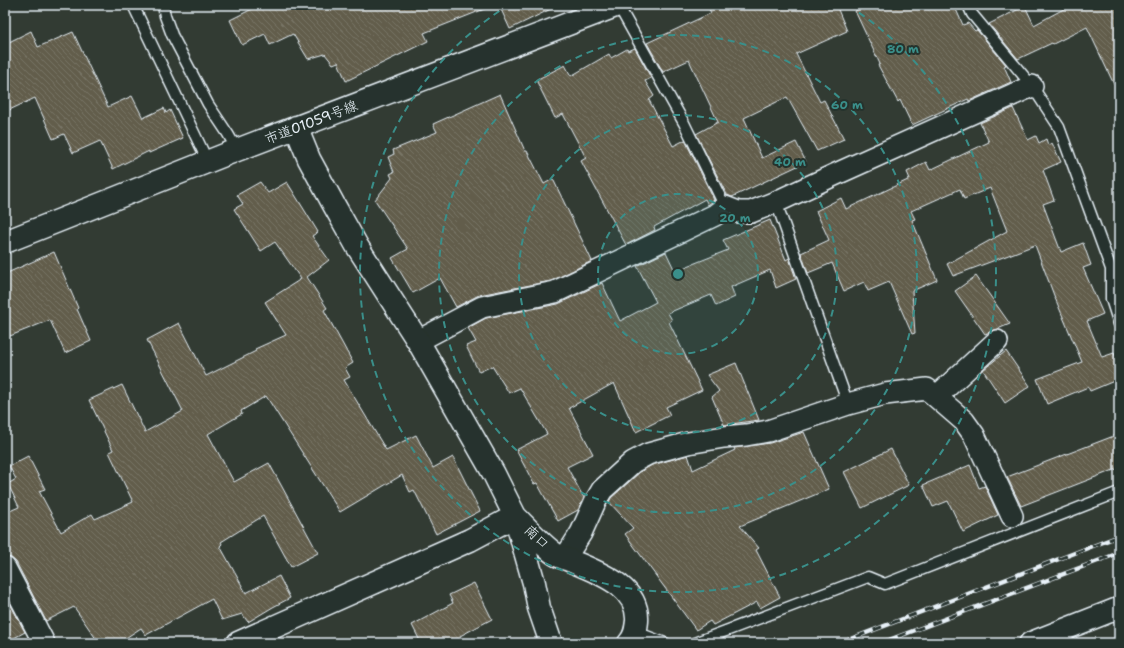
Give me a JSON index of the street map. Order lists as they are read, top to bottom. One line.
{"streets":{"street":["市道01059号線","南口"]},"rings":["80 m","60 m","40 m","20 m"]}
